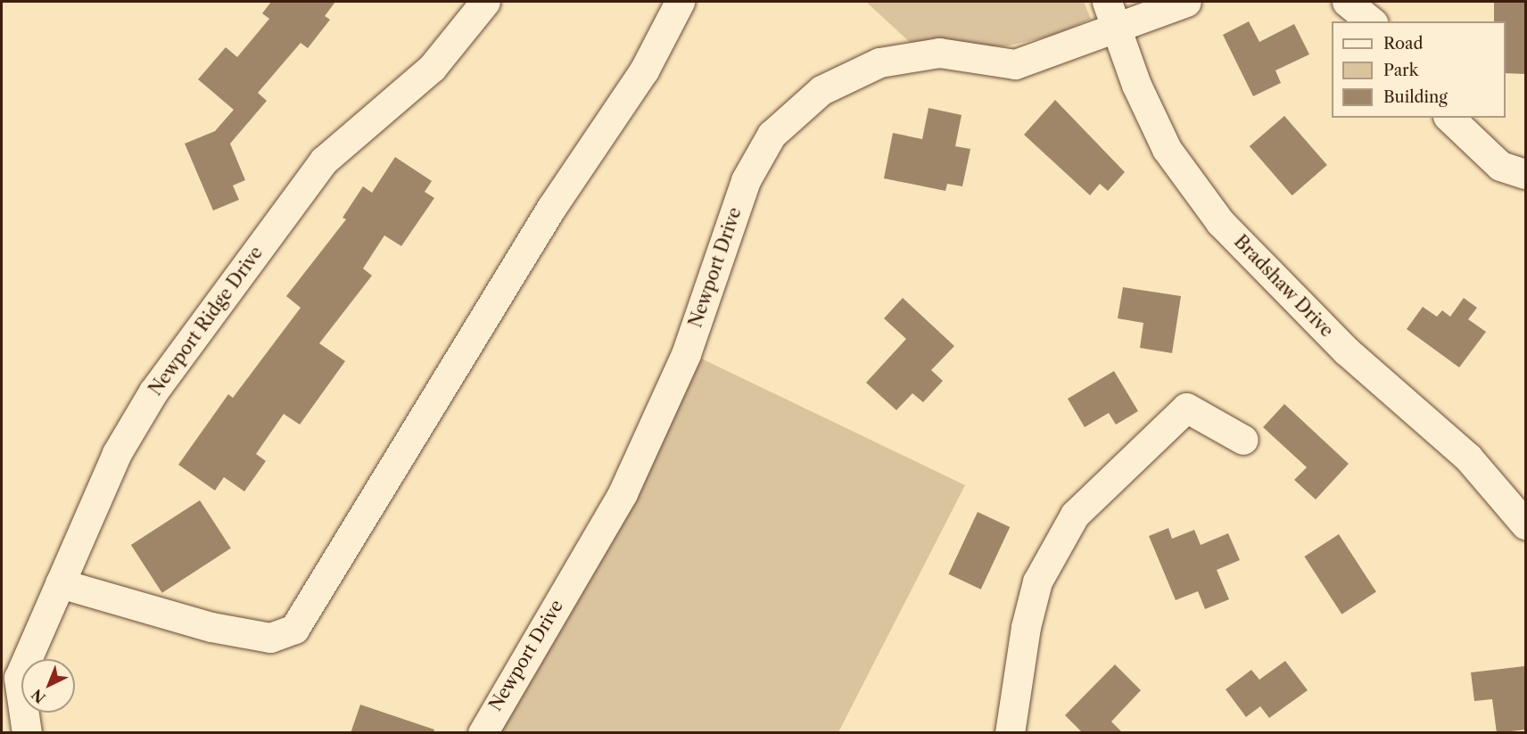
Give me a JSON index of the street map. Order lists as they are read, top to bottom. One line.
{"streets":{"street":["Newport Drive","Bradshaw Drive","Newport Ridge Drive"]},"crossings":[["Newport Drive","Bradshaw Drive"]],"legend":["Road","Park","Building"],"north":"bottom left"}
